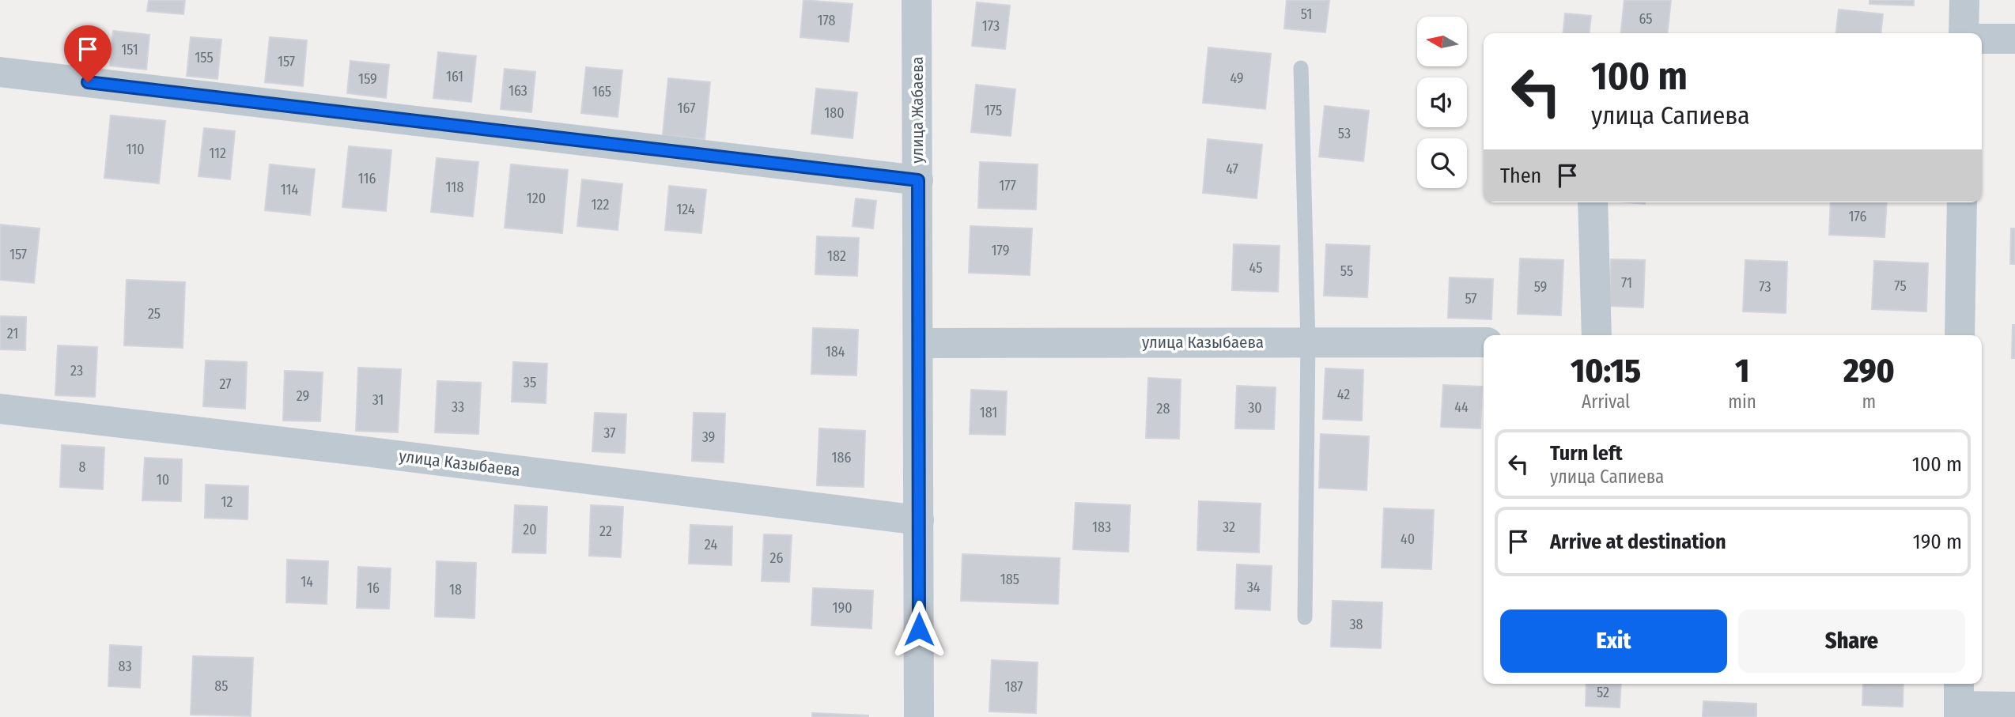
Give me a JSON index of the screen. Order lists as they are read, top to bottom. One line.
{"streets":{"street":["улица Жабаева","улица Казыбаева"]},"crossings":[["улица Жабаева","улица Казыбаева"]],"house_numbers":["51","65","178","173","151","155","157","161","49","159","163","165","167","175","180","53","110","112","47","116","177","118","114","120","122","124","176","179","157","182","45","55","71","75","59","73","57","25","21","184","23","35","27","42","29","31","33","44","30","28","181","37","39","186","8","10","12","183","32","20","22","40","24","26","185","14","34","16","18","190","38","83","85","187","52"],"north":"left","page":{"turn":["100 m","улица Сапиева"],"then":"Then","eta":["10:15","Arrival","1","min","290","m"],"list":[{"name":"Turn left","note":"улица Сапиева","value":"100 m"},{"name":"Arrive at destination","value":"190 m"}],"buttons":["Exit","Share"]}}
